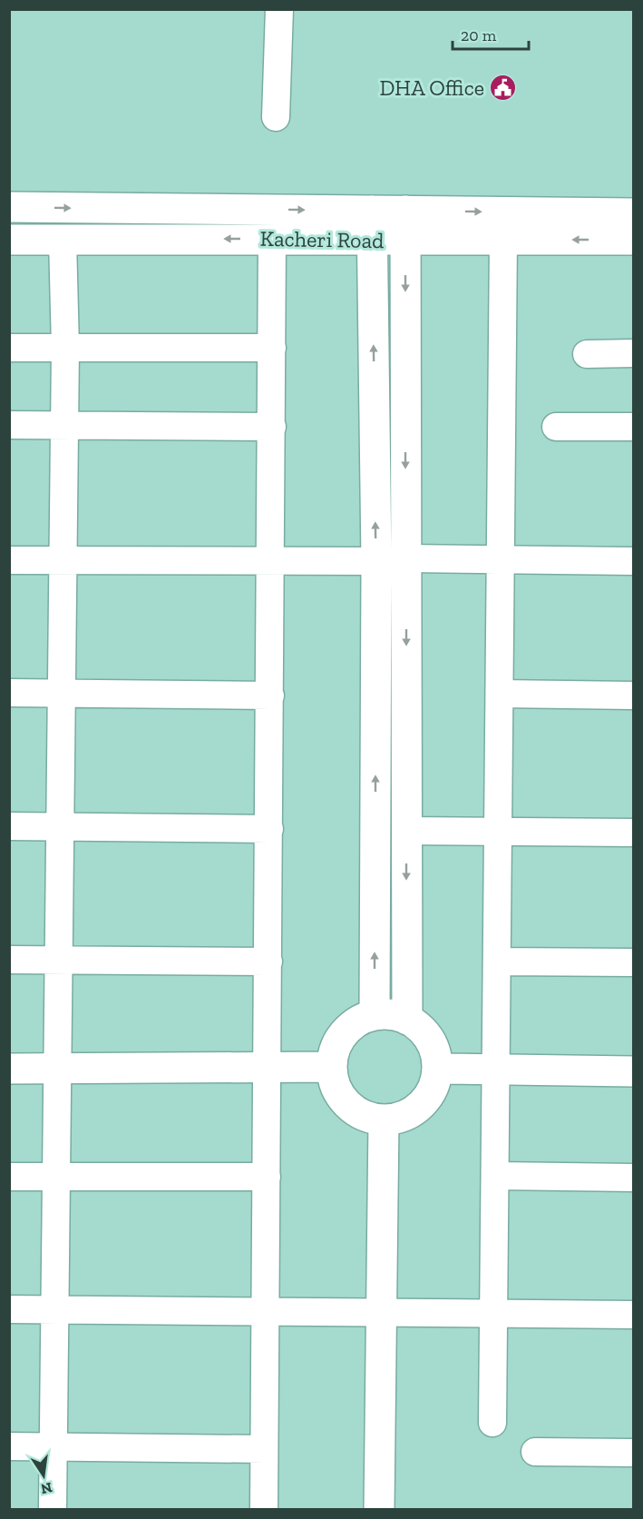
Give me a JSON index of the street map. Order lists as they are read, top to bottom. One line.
{"streets":{"street":["Kacheri Road"]},"places":{"public building":["DHA Office"]},"scale_bar":"20 m","north":"bottom"}
